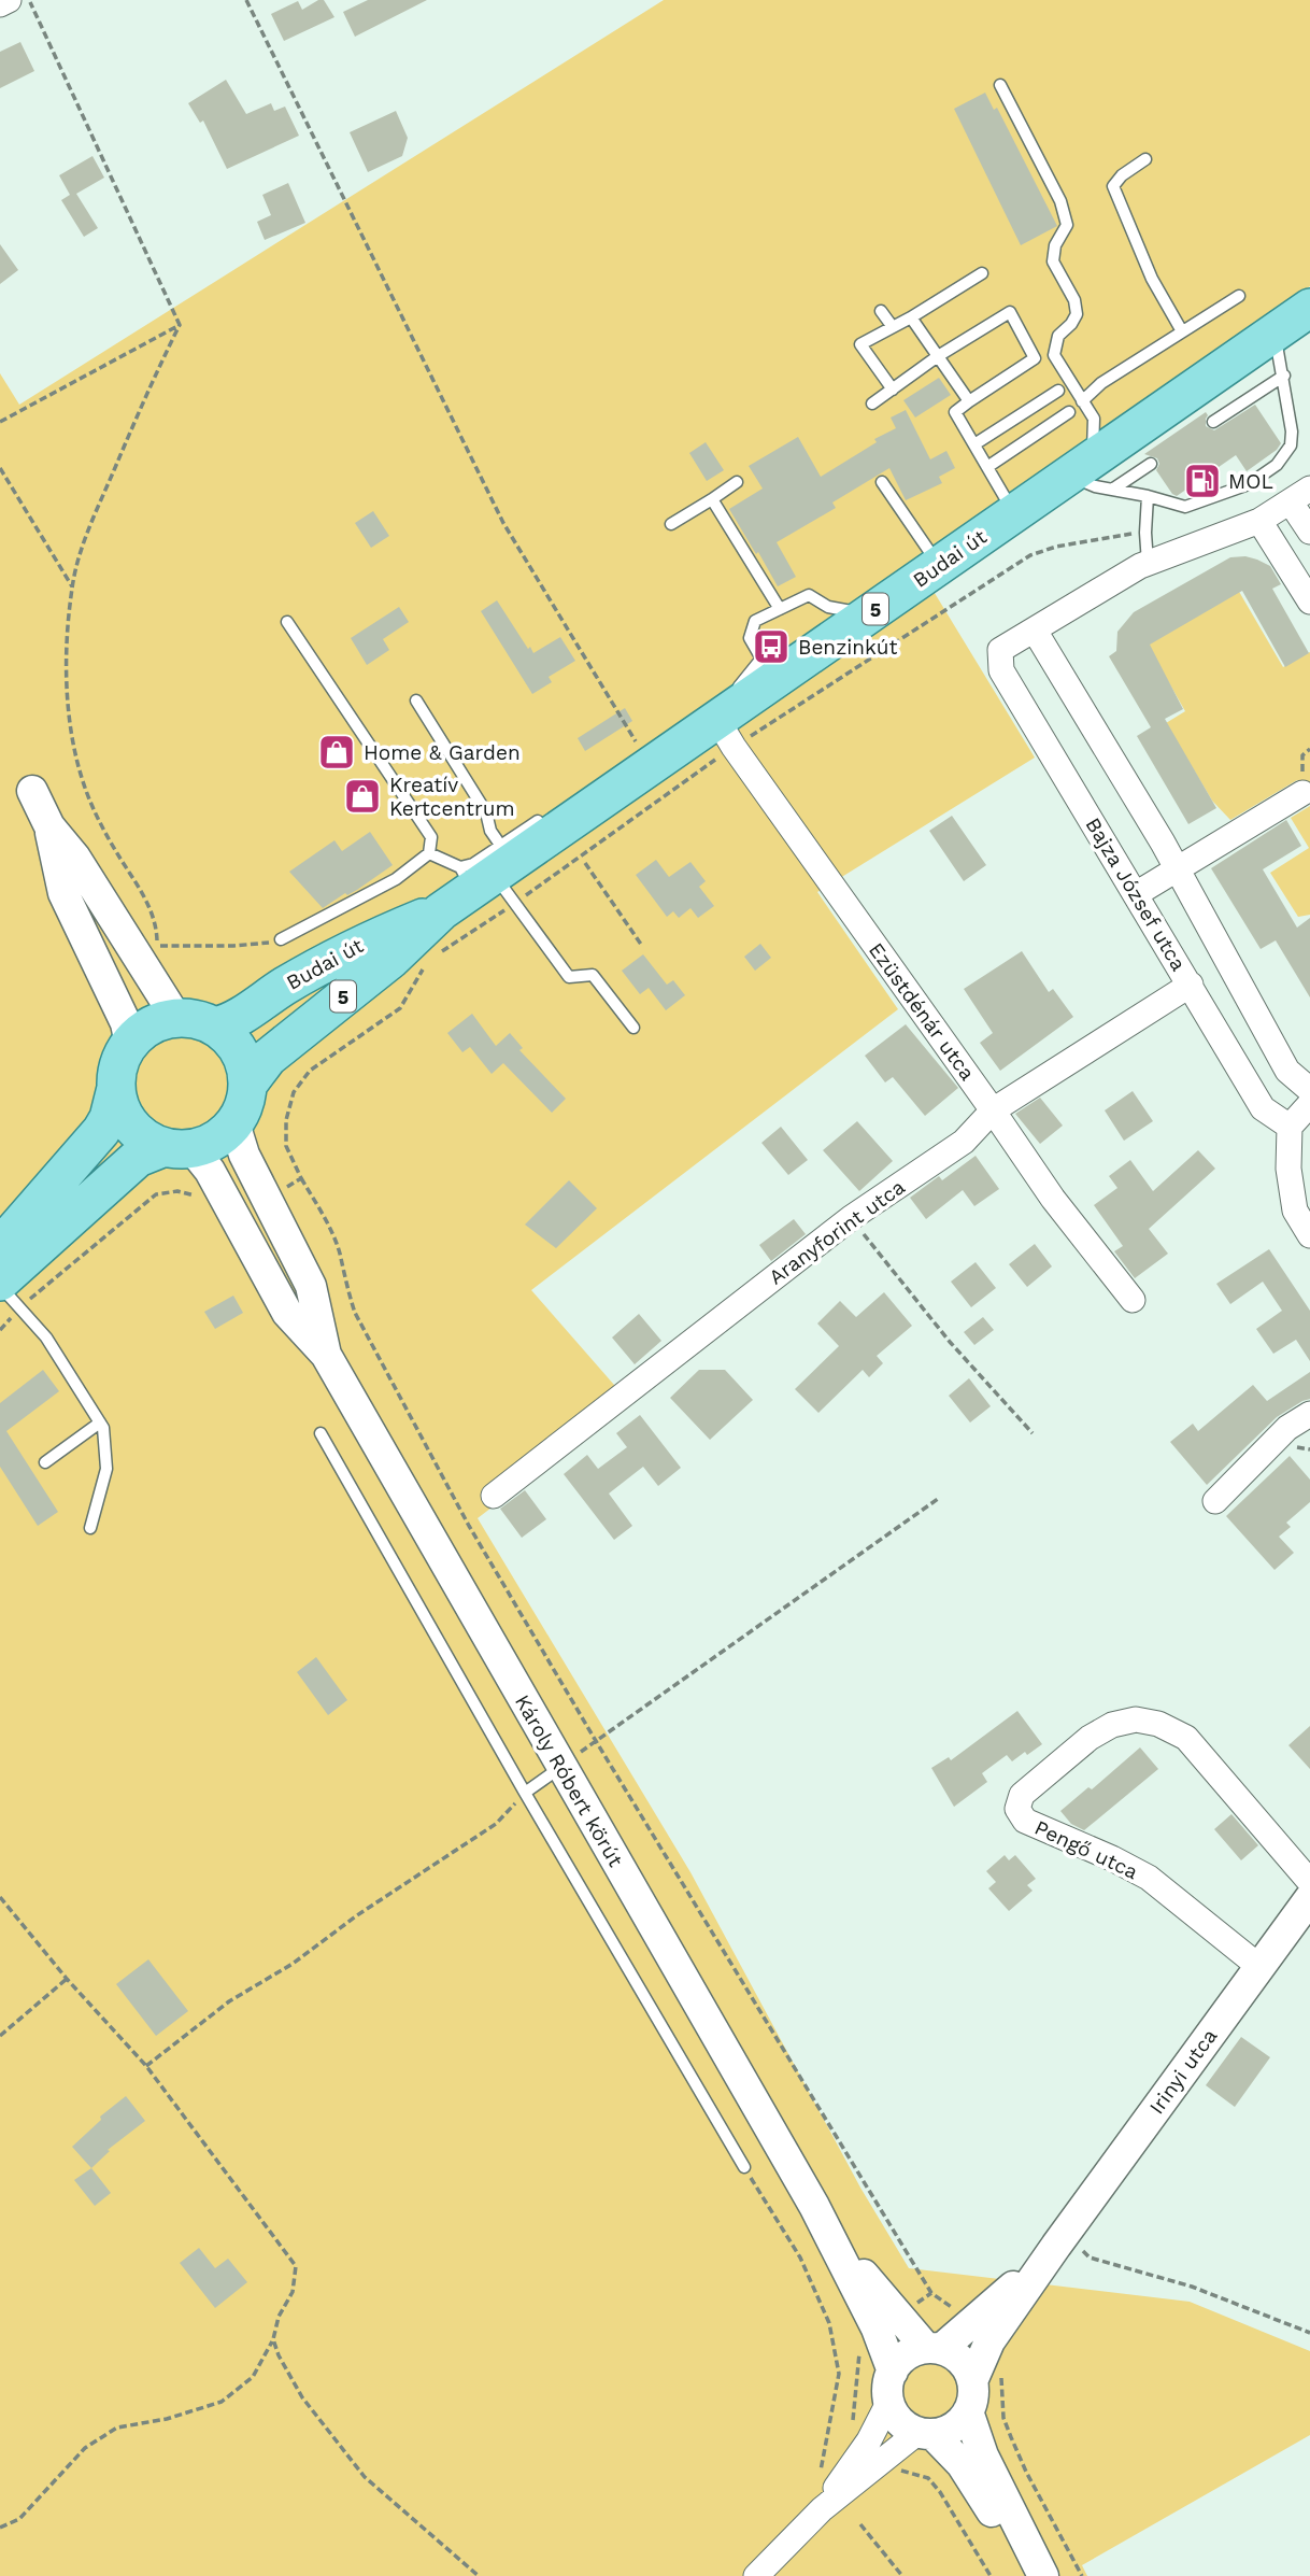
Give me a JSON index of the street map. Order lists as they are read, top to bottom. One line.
{"streets":{"main road":["Budai út","5"],"street":["Bajza József utca","Ezüstdénár utca","Aranyforint utca","Károly Róbert körút","Pengő utca","Irinyi utca"]},"crossings":[["Budai út","5"],["Budai út","Ezüstdénár utca"],["Budai út","Károly Róbert körút"],["5","Károly Róbert körút"],["Bajza József utca","Aranyforint utca"],["Ezüstdénár utca","Aranyforint utca"],["Károly Róbert körút","Irinyi utca"],["Pengő utca","Irinyi utca"]],"places":{"fuel station":["MOL"],"bus stop":["Benzinkút"],"shop":["Home & Garden","Kreatív Kertcentrum"]}}
